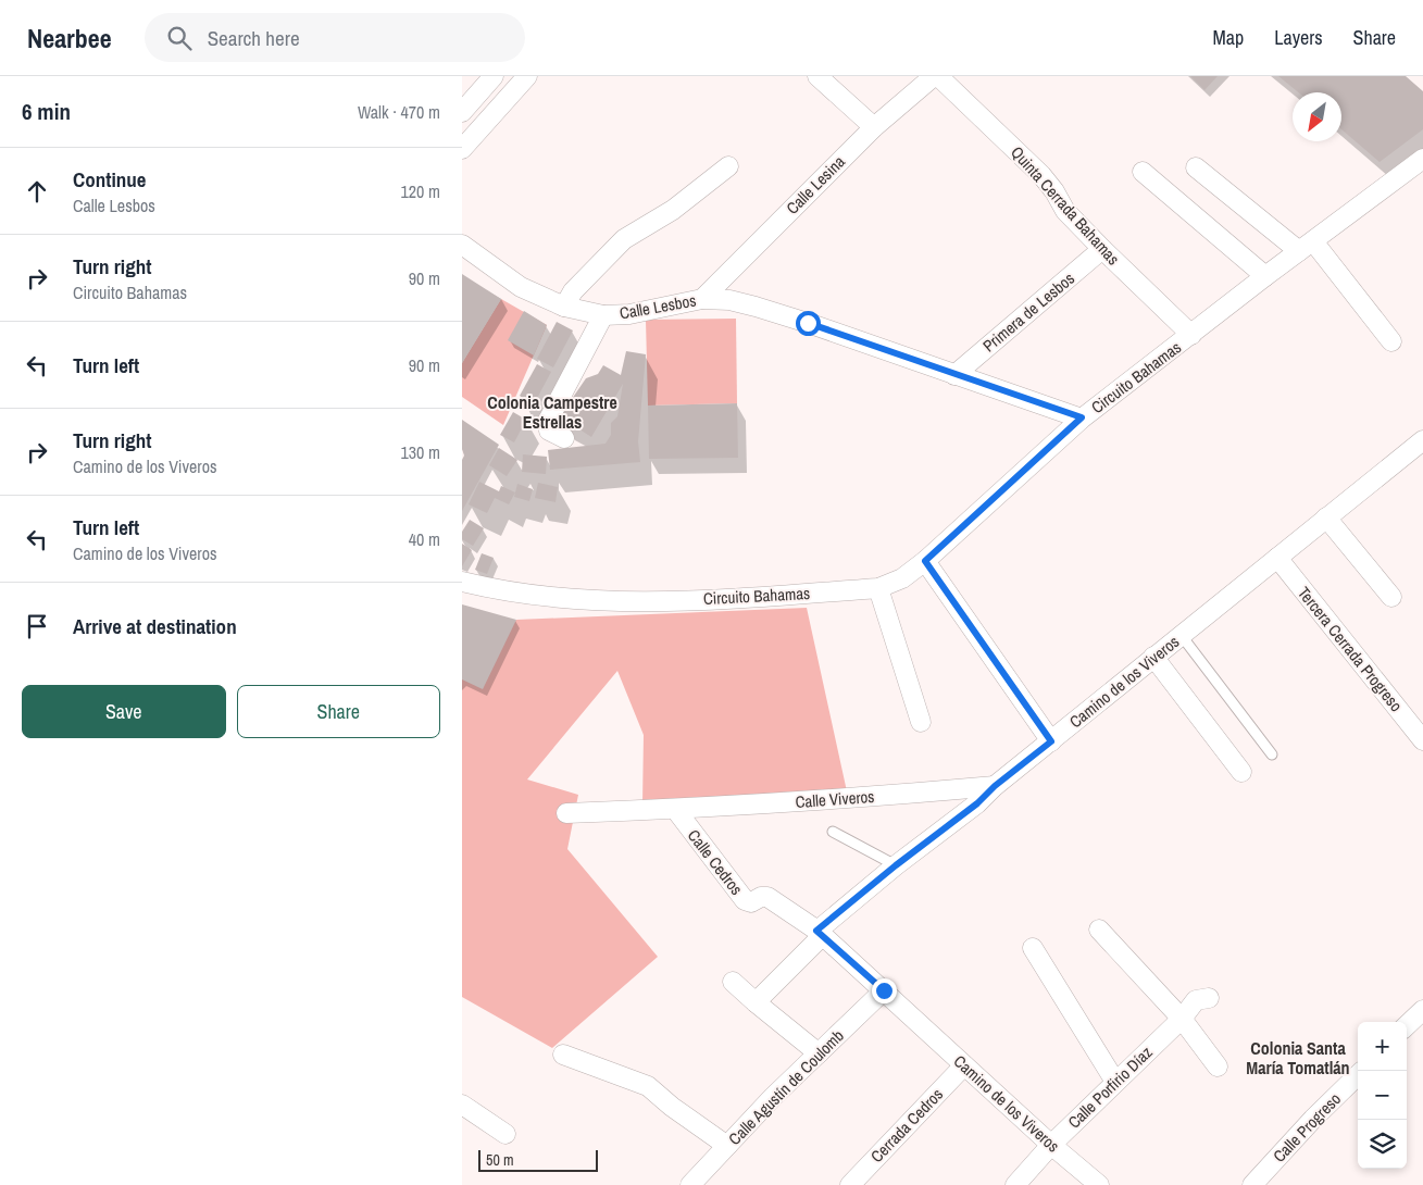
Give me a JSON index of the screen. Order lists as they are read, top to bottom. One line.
{"streets":{"street":["Calle Lesina","Quinta Cerrada Bahamas","Calle Lesbos","Primera de Lesbos","Circuito Bahamas","Tercera Cerrada Progreso","Camino de los Viveros","Calle Viveros","Calle Cedros","Calle Agustín de Coulomb","Calle Porfirio Díaz","Cerrada Cedros","Calle Progreso"]},"crossings":[["Calle Lesina","Calle Lesbos"],["Quinta Cerrada Bahamas","Primera de Lesbos"],["Quinta Cerrada Bahamas","Circuito Bahamas"],["Calle Lesbos","Primera de Lesbos"],["Calle Lesbos","Circuito Bahamas"],["Tercera Cerrada Progreso","Camino de los Viveros"],["Camino de los Viveros","Calle Viveros"],["Camino de los Viveros","Calle Cedros"],["Camino de los Viveros","Calle Agustín de Coulomb"],["Camino de los Viveros","Calle Porfirio Díaz"],["Camino de los Viveros","Cerrada Cedros"],["Calle Viveros","Calle Cedros"]],"districts":["Colonia Campestre Estrellas","Colonia Santa María Tomatlán"],"scale_bar":"50 m","north":"bottom left","page":{"header":"Nearbee","search":"Search here","nav":["Map","Layers","Share"],"heading":["6 min","Walk · 470 m"],"list":[["Continue","Calle Lesbos","120 m"],["Turn right","Circuito Bahamas","90 m"],["Turn left","90 m"],["Turn right","Camino de los Viveros","130 m"],["Turn left","Camino de los Viveros","40 m"],"Arrive at destination"],"buttons":["Save","Share"],"map_buttons":["+","−"],"scale":"50 m"}}
